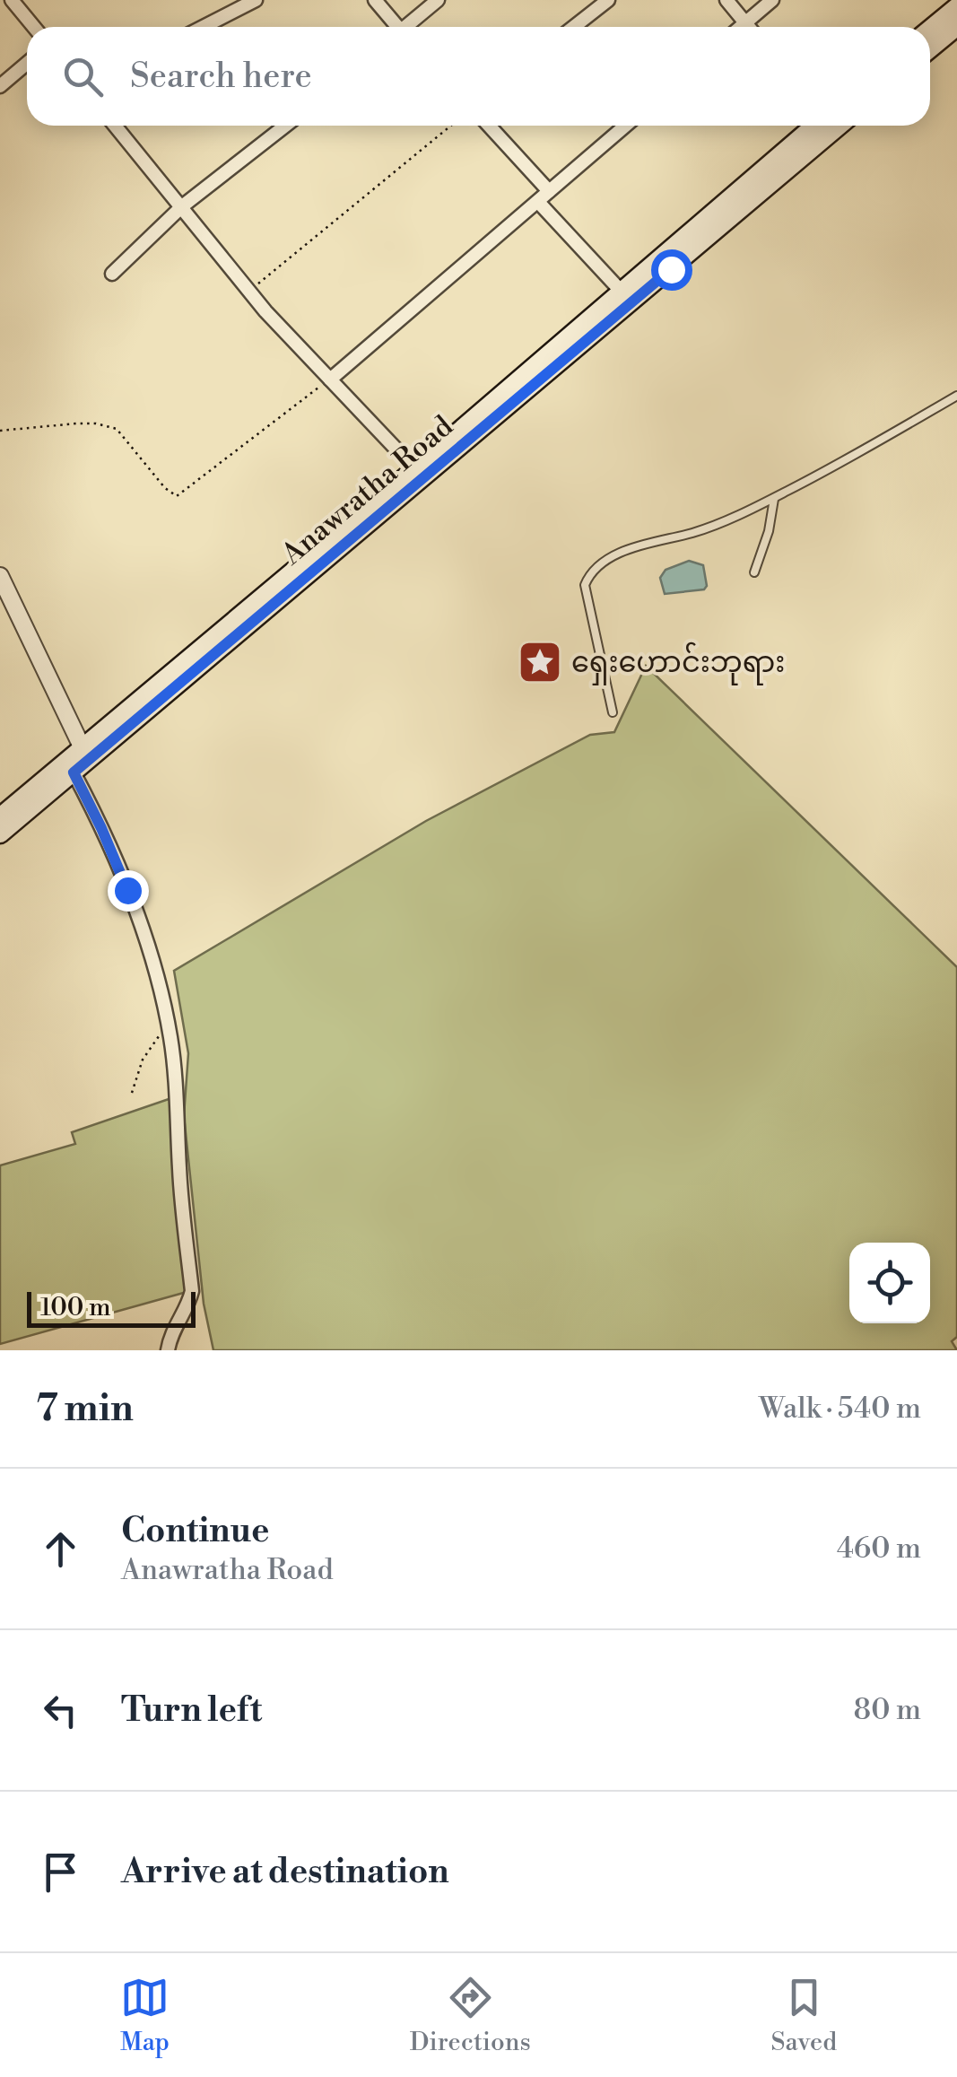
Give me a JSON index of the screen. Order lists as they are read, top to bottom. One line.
{"streets":{"main road":["Anawratha Road"]},"places":{"place":["ရှေးဟောင်းဘုရား"]},"scale_bar":"100 m","page":{"search":"Search here","scale":"100 m","heading":["7 min","Walk · 540 m"],"list":[["Continue","Anawratha Road","460 m"],["Turn left","80 m"],"Arrive at destination"],"nav":["Map","Directions","Saved"]}}
